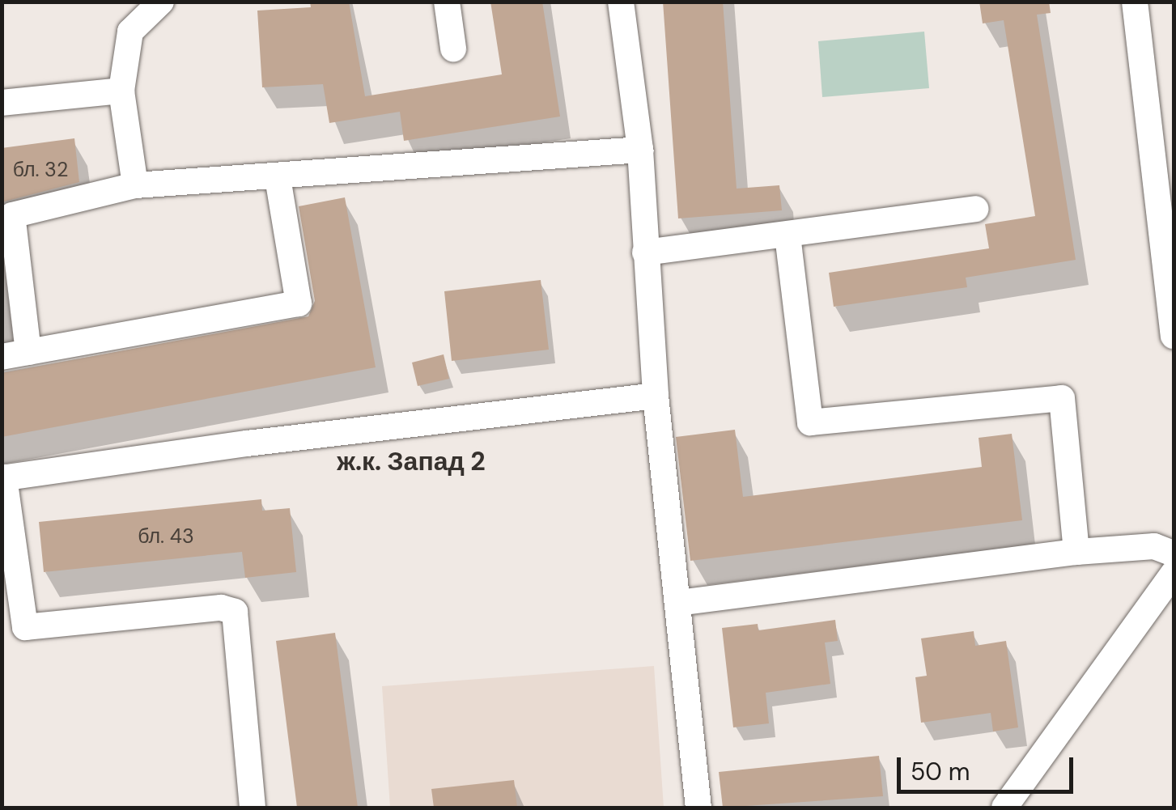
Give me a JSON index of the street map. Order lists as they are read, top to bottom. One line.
{"districts":["ж.к. Запад 2"],"house_numbers":["бл. 32","бл. 43"],"scale_bar":"50 m"}
